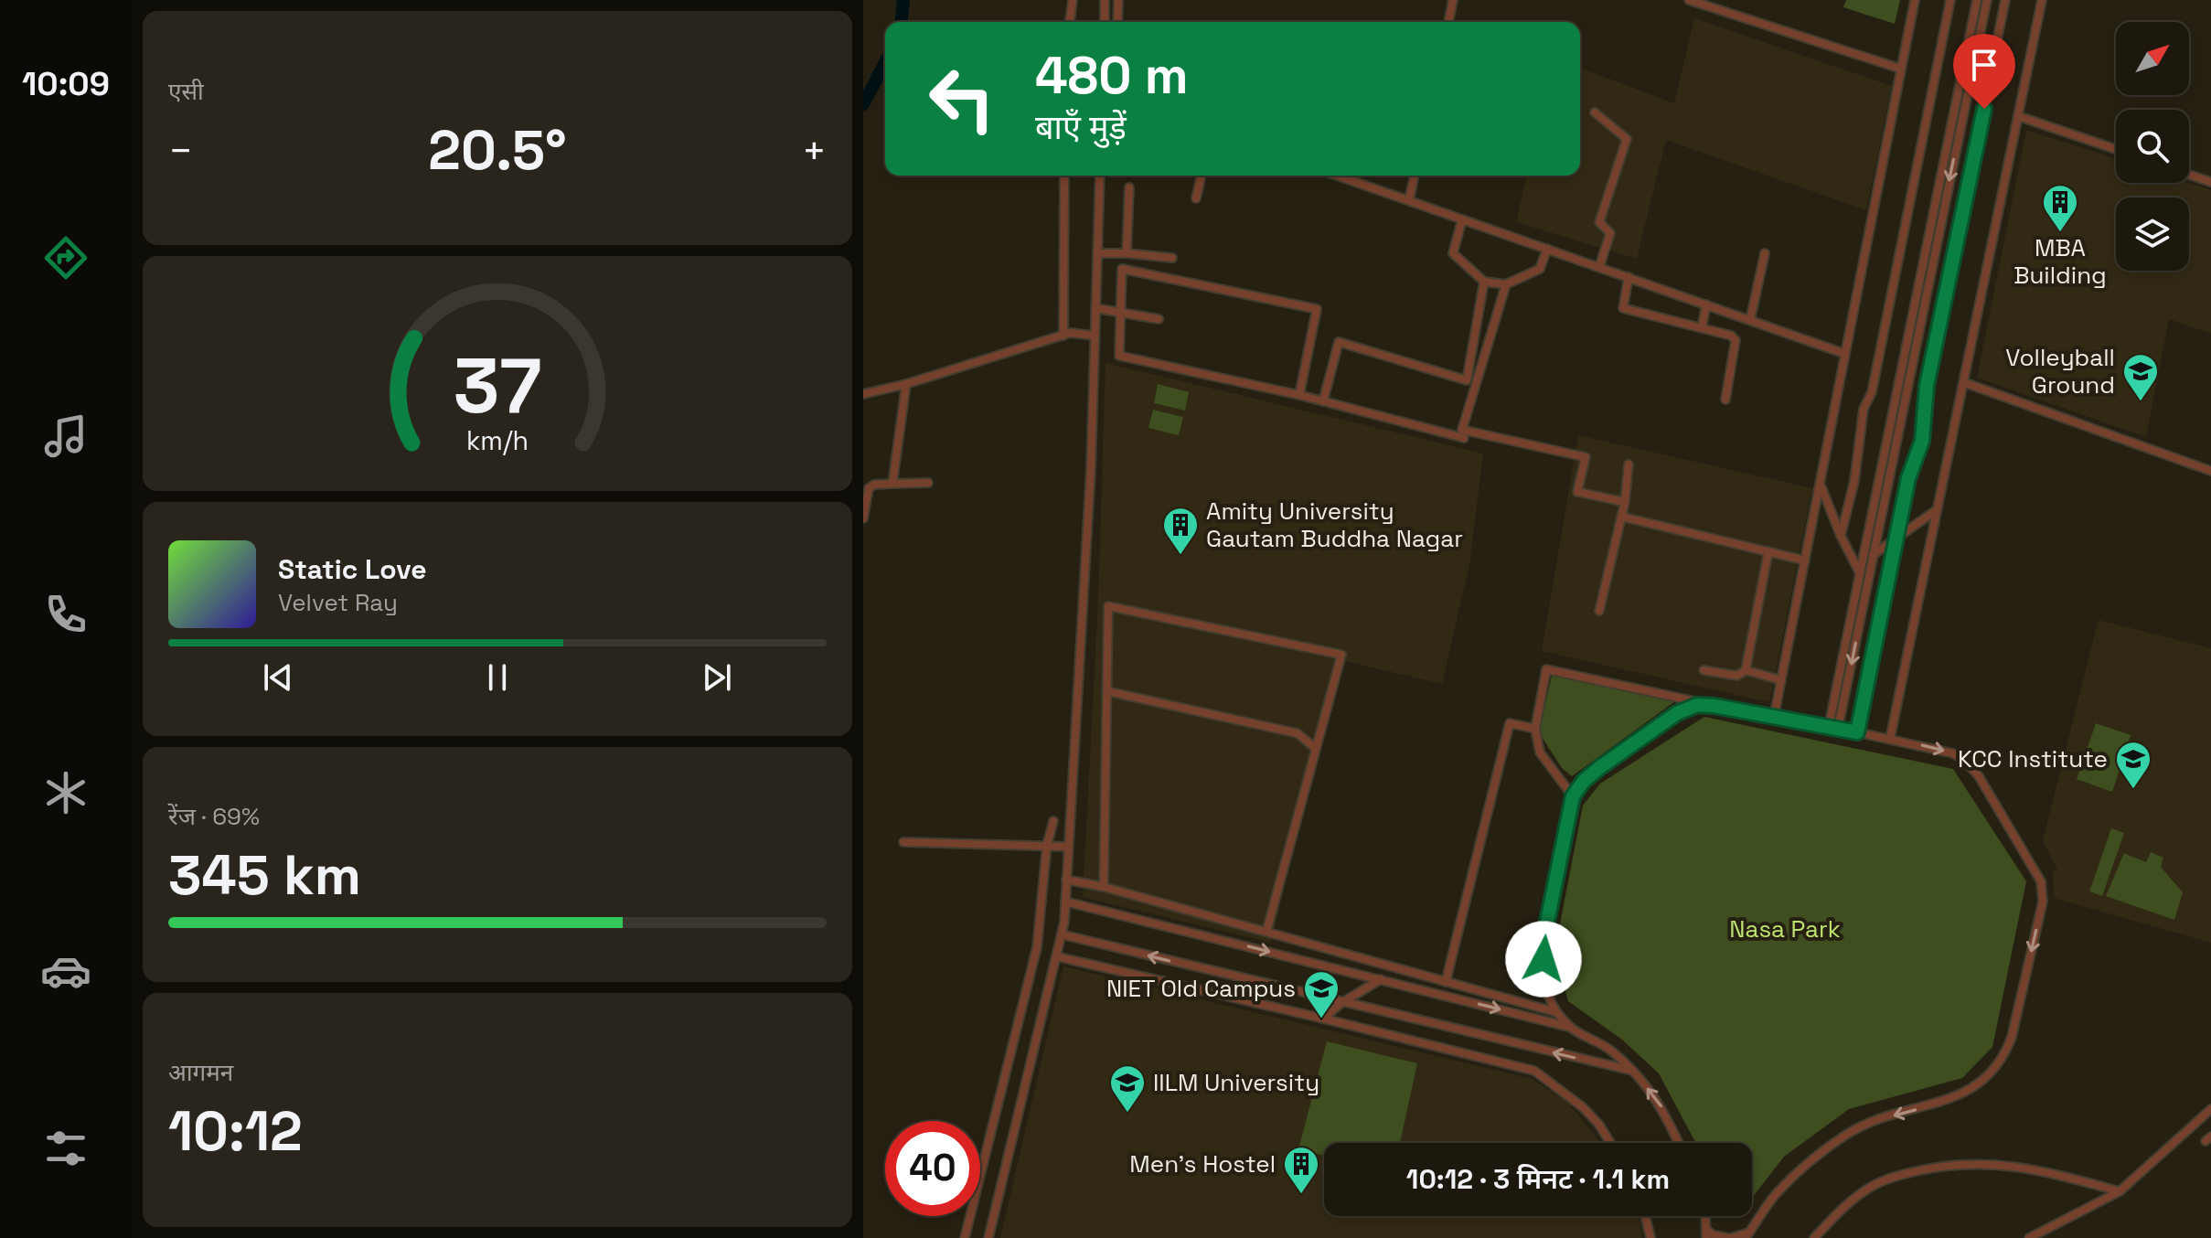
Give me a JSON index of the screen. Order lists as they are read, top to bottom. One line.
{"parks":["Nasa Park"],"places":{"building":["MBA Building","Amity University Gautam Buddha Nagar","Men's Hostel"],"school or university":["Volleyball Ground","KCC Institute","NIET Old Campus","IILM University"]},"north":"top right","page":{"tabs":"10:09","tile":["एसी",["रेंज · 69%","345 km"],["आगमन","10:12"]],"turn":["480 m","बाएँ मुड़ें"],"heat":["−","20.5°","+"],"song":["Static Love","Velvet Ray"],"limit":"40","trip":"10:12 · 3 मिनट · 1.1 km","gauge":["37","km/h"]}}
